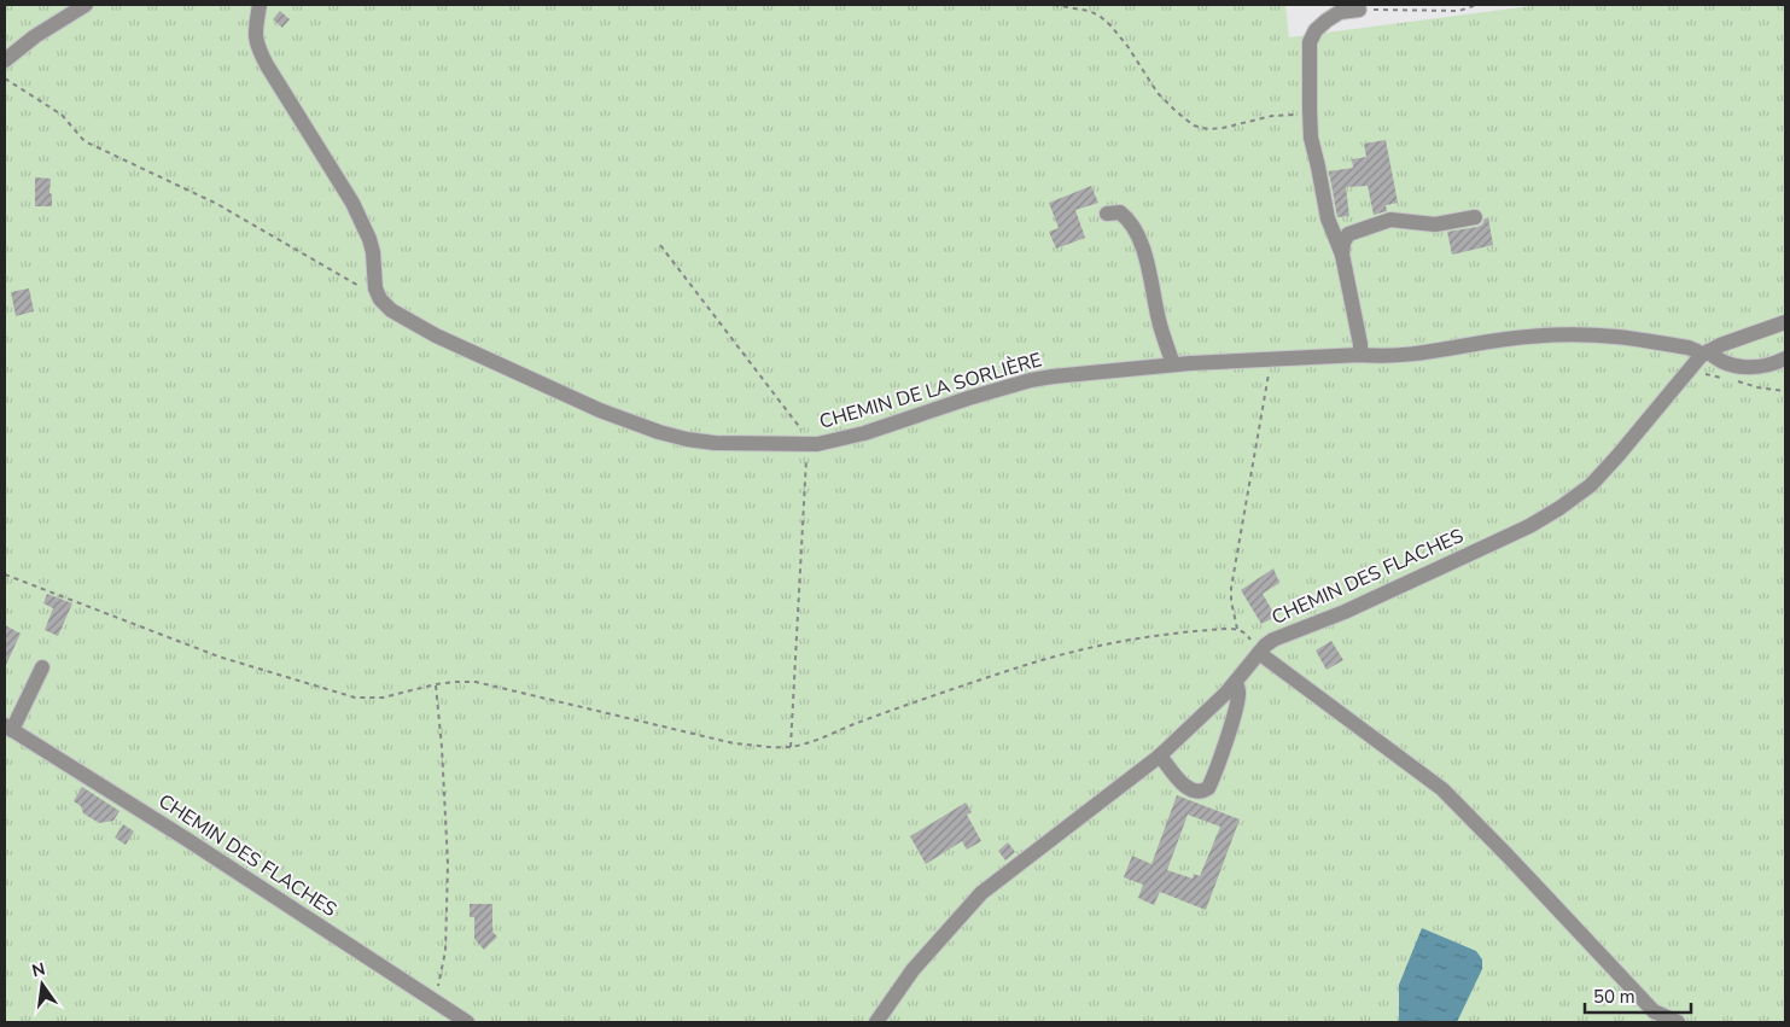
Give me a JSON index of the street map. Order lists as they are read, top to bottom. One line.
{"streets":{"street":["CHEMIN DE LA SORLIÈRE","CHEMIN DES FLACHES"]},"crossings":[["CHEMIN DE LA SORLIÈRE","CHEMIN DES FLACHES"]],"scale_bar":"50 m","north":"top"}
